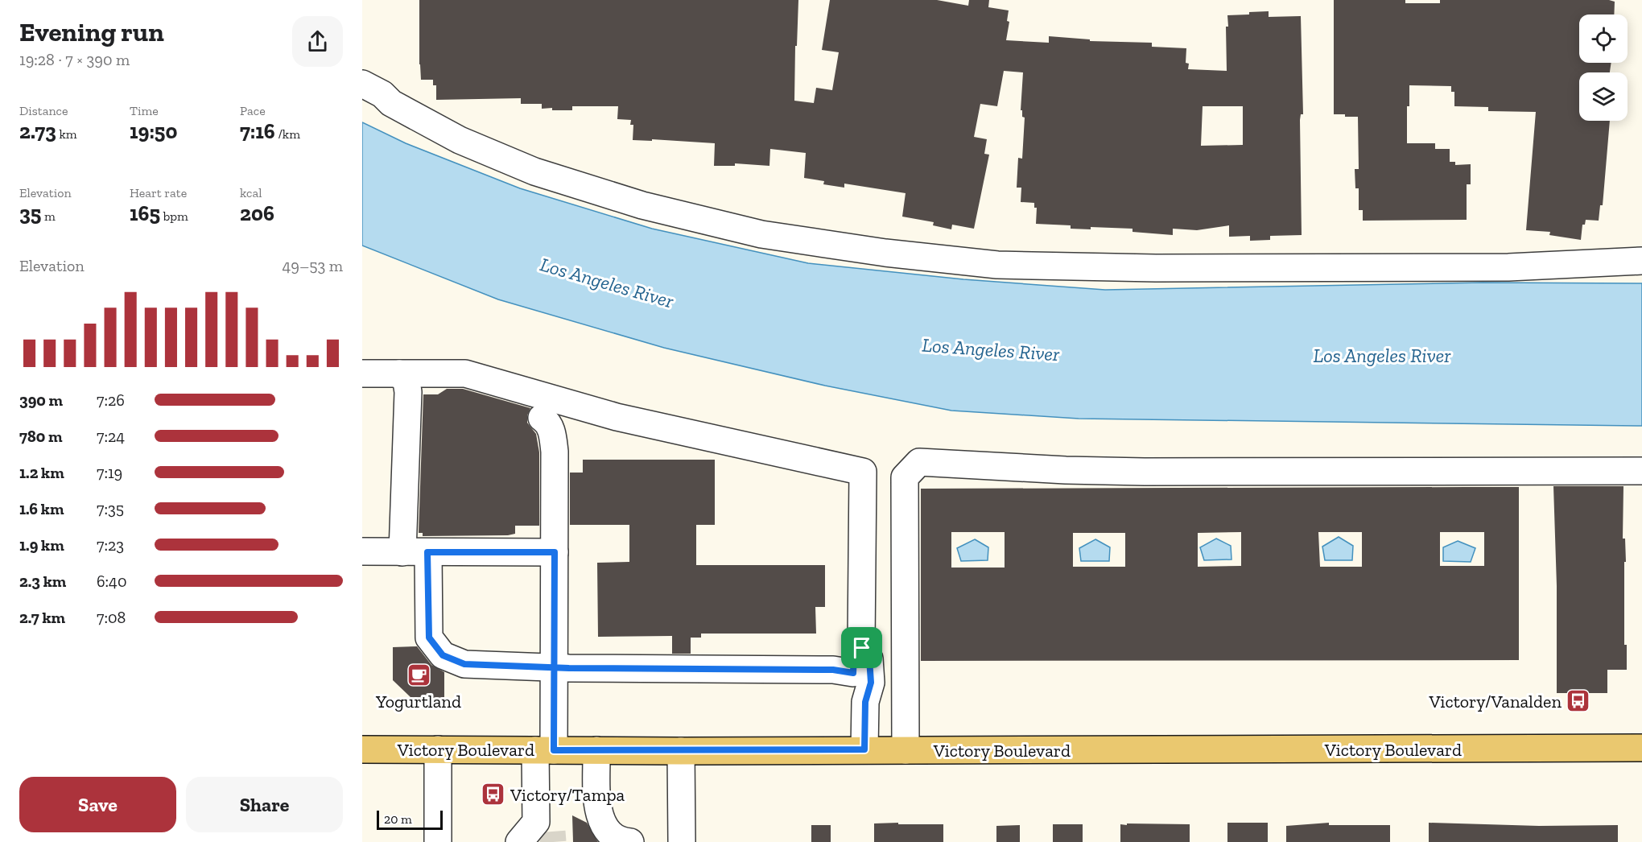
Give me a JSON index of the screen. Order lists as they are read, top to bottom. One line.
{"streets":{"main road":["Victory Boulevard"]},"water":["Los Angeles River"],"places":{"cafe":["Yogurtland"],"bus stop":["Victory/Vanalden","Victory/Tampa"]},"scale_bar":"20 m","page":{"heading":["Evening run","19:28 · 7 × 390 m"],"stats":[["Distance","2.73 km"],["Time","19:50"],["Pace","7:16 /km"],["Elevation","35 m"],["Heart rate","165 bpm"],["kcal","206"]],"chart":["Elevation","49–53 m"],"list":[{"name":"390 m","note":"7:26"},{"name":"780 m","note":"7:24"},{"name":"1.2 km","note":"7:19"},{"name":"1.6 km","note":"7:35"},{"name":"1.9 km","note":"7:23"},{"name":"2.3 km","note":"6:40"},{"name":"2.7 km","note":"7:08"}],"buttons":["Save","Share"],"scale":"20 m"}}
